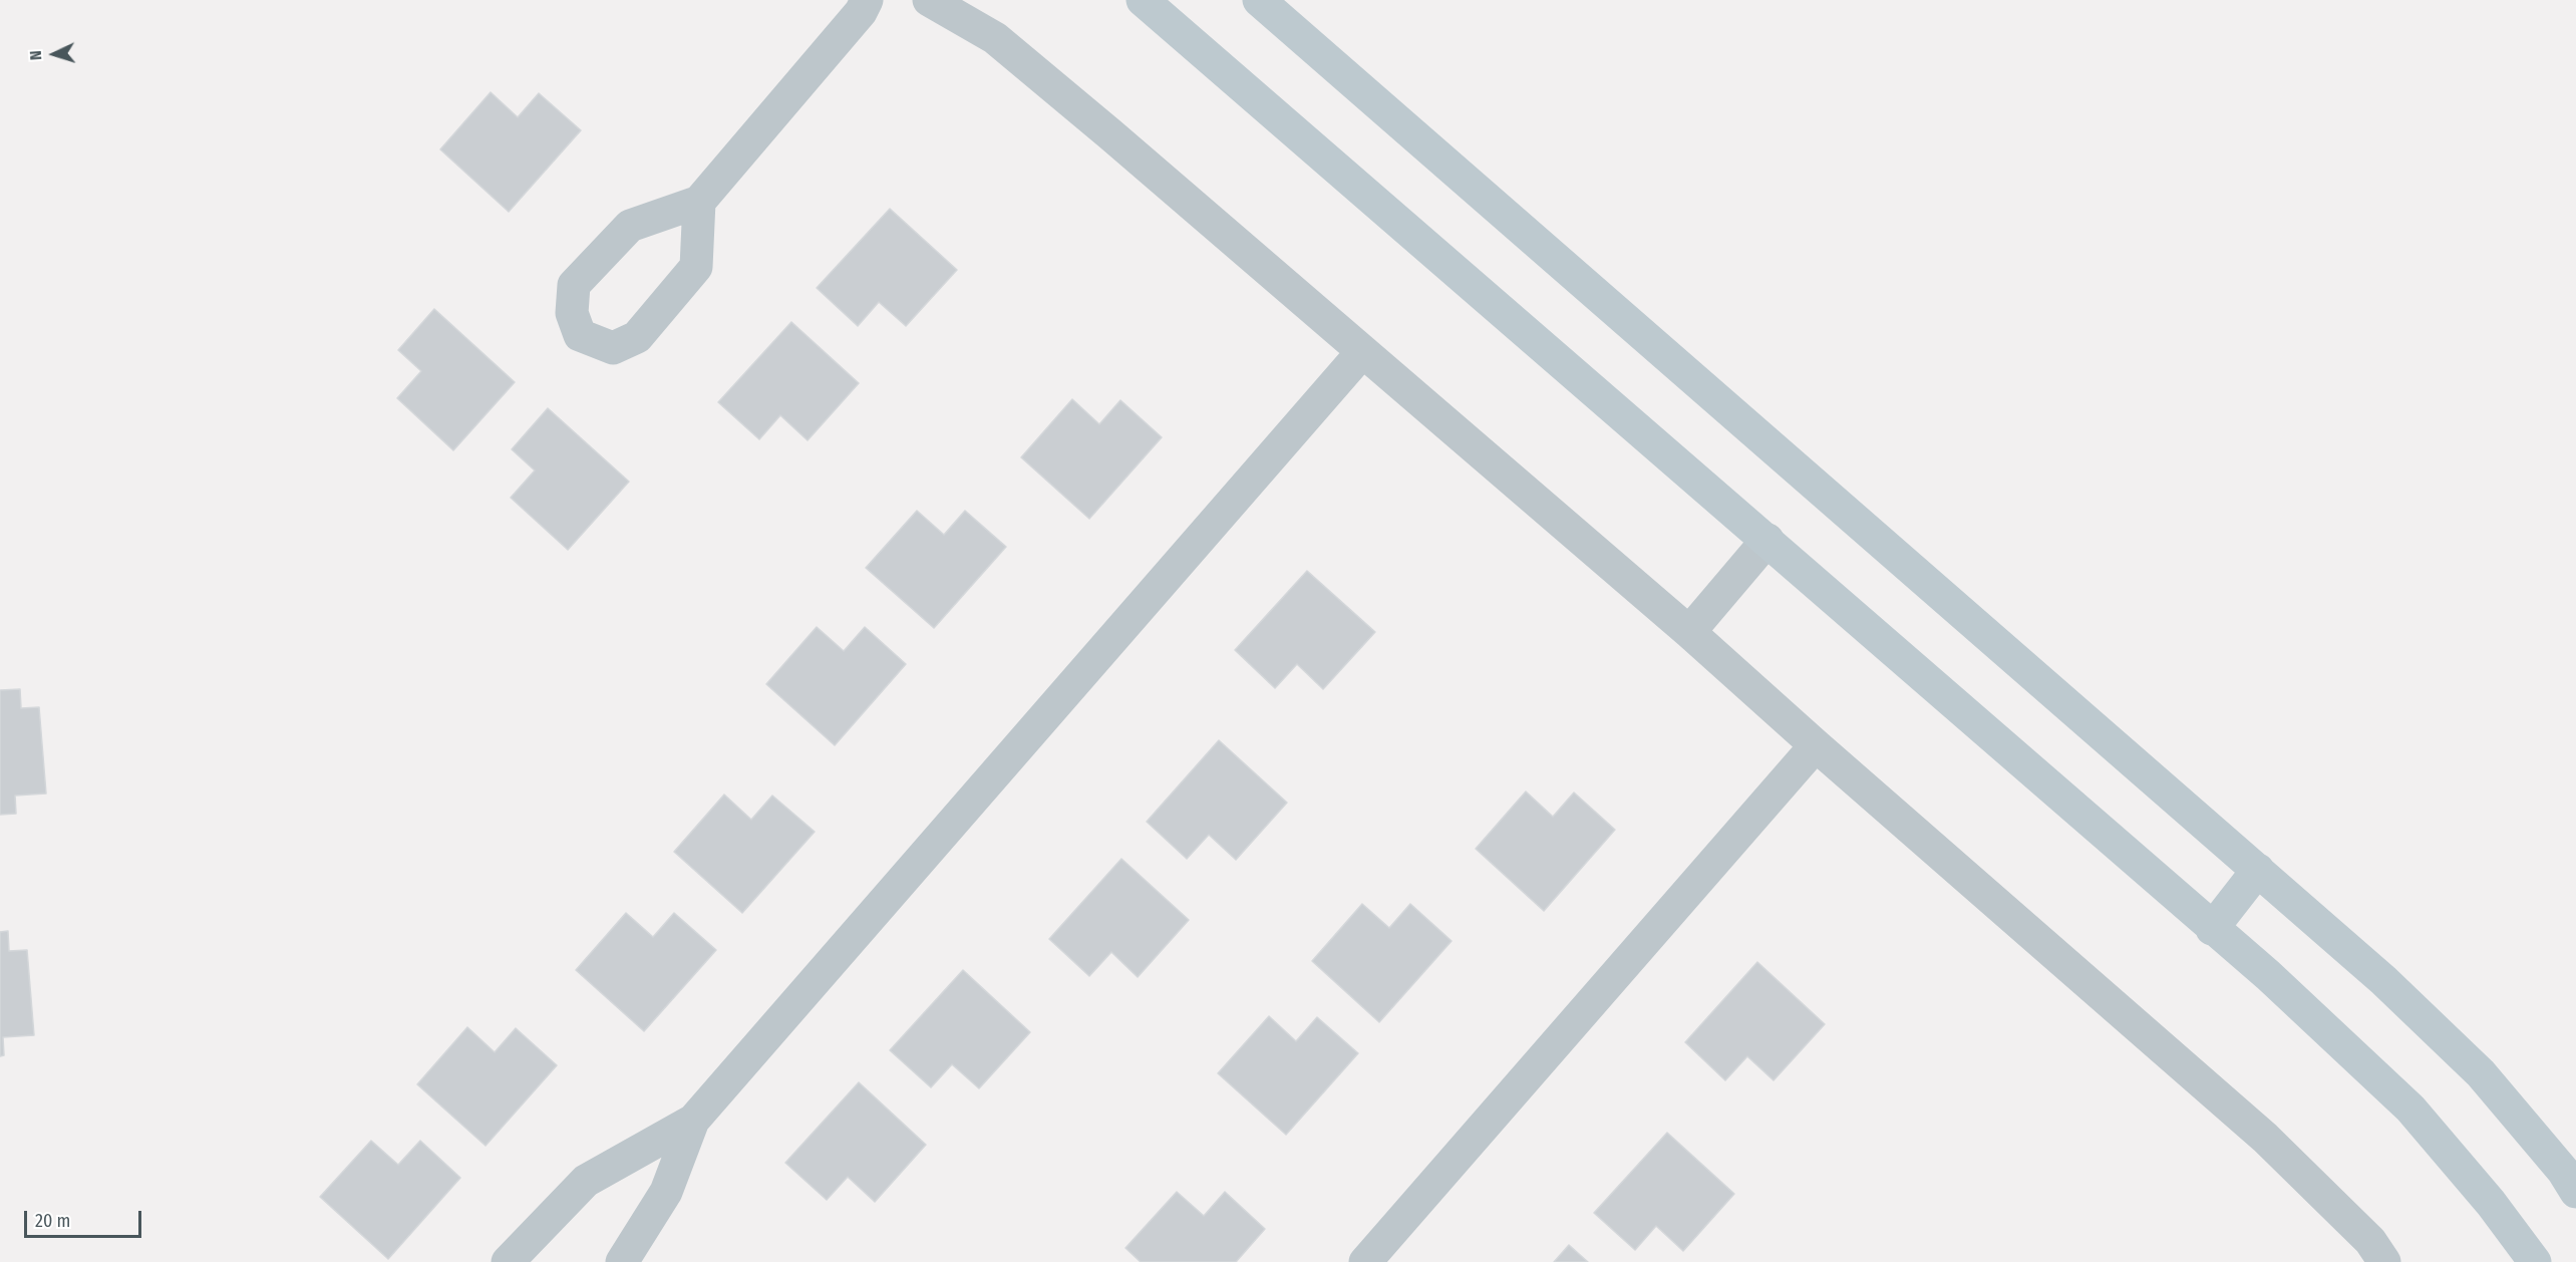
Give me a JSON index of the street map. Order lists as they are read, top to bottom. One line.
{"scale_bar":"20 m","north":"left"}
